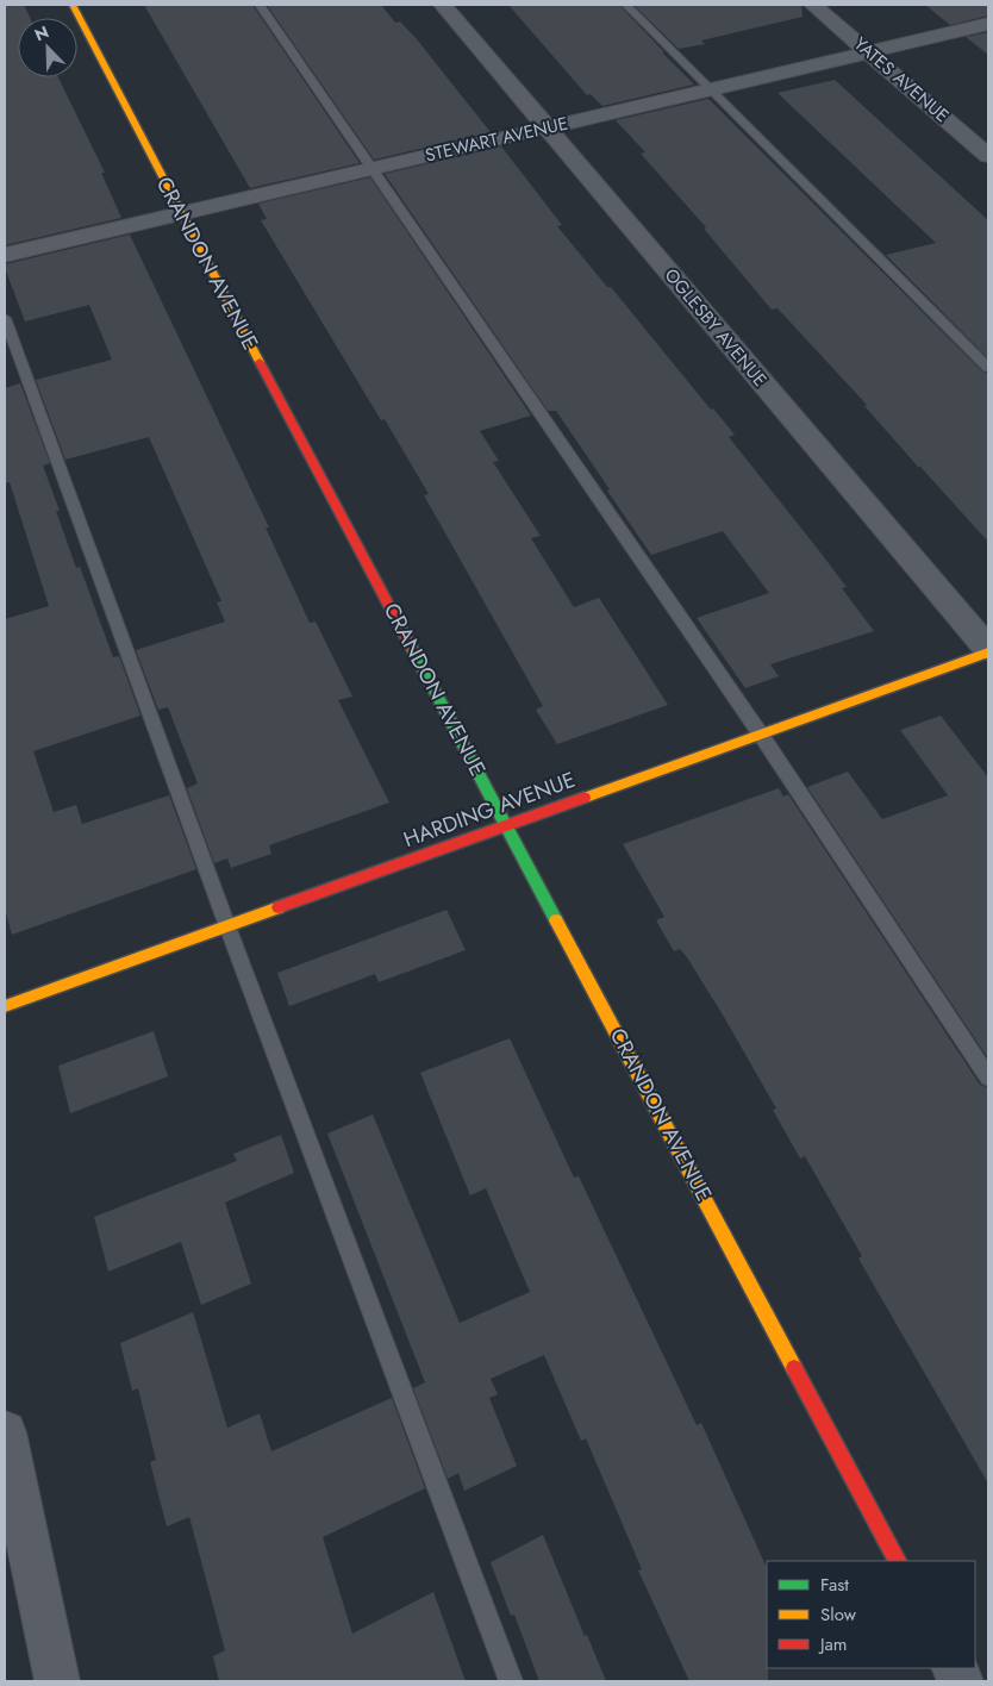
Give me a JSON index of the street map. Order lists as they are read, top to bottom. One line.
{"streets":{"street":["YATES AVENUE","STEWART AVENUE","CRANDON AVENUE","OGLESBY AVENUE","HARDING AVENUE"]},"crossings":[["YATES AVENUE","STEWART AVENUE"],["STEWART AVENUE","CRANDON AVENUE"],["STEWART AVENUE","OGLESBY AVENUE"],["CRANDON AVENUE","HARDING AVENUE"],["OGLESBY AVENUE","HARDING AVENUE"]],"legend":["Fast","Slow","Jam"],"north":"top left"}
